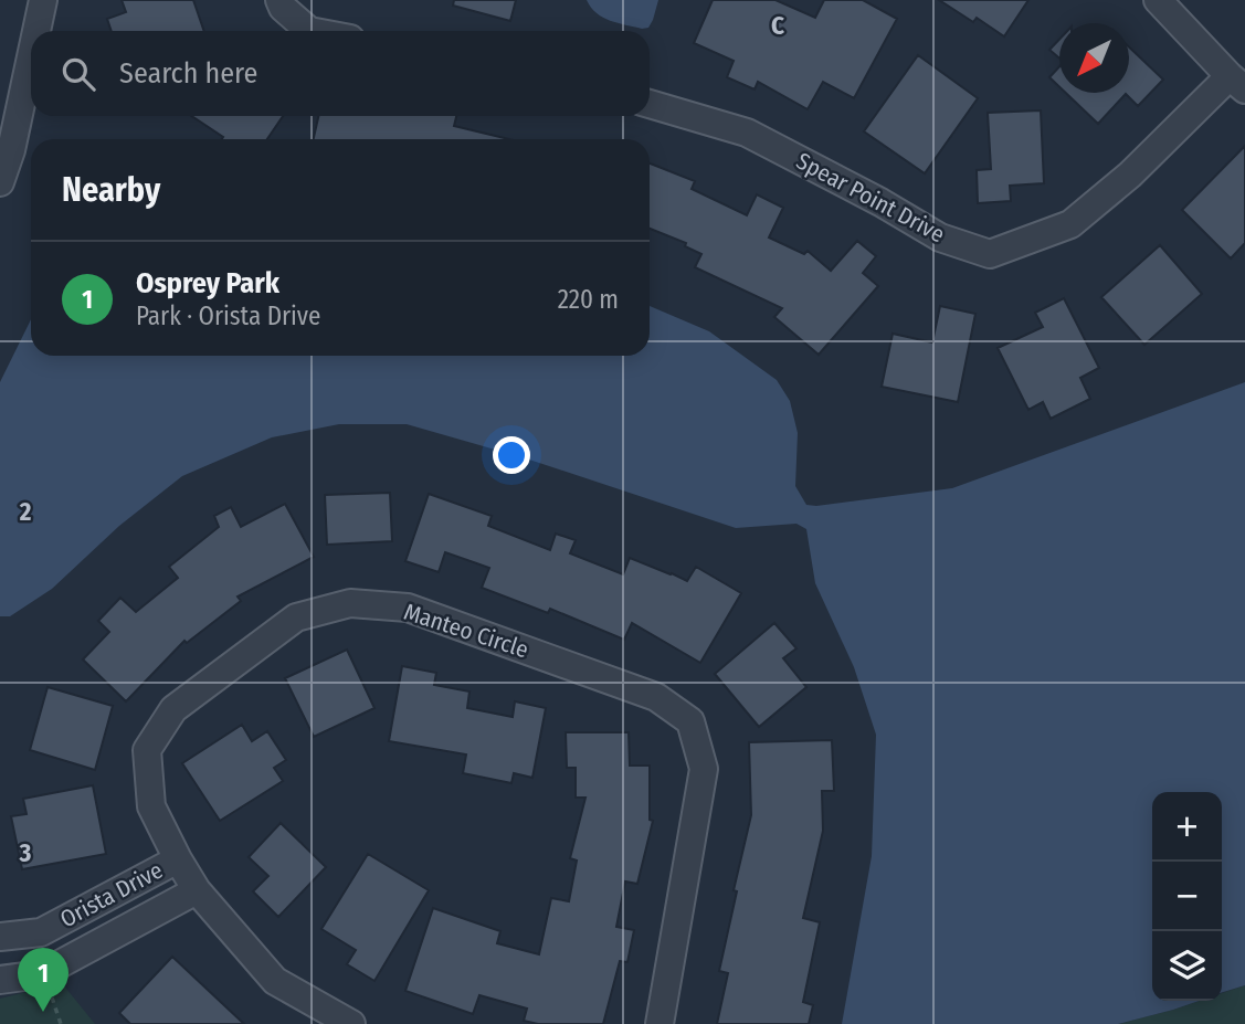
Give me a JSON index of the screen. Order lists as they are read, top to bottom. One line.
{"streets":{"street":["Spear Point Drive","Manteo Circle","Orista Drive"]},"crossings":[["Manteo Circle","Orista Drive"]],"north":"bottom left","page":{"search":"Search here","heading":"Nearby","list":[{"mark":"1","name":"Osprey Park","note":"Park · Orista Drive","value":"220 m"}],"map_buttons":["+","−"],"pins":"1"},"grid":{"columns":["C"],"rows":["2","3"]}}
